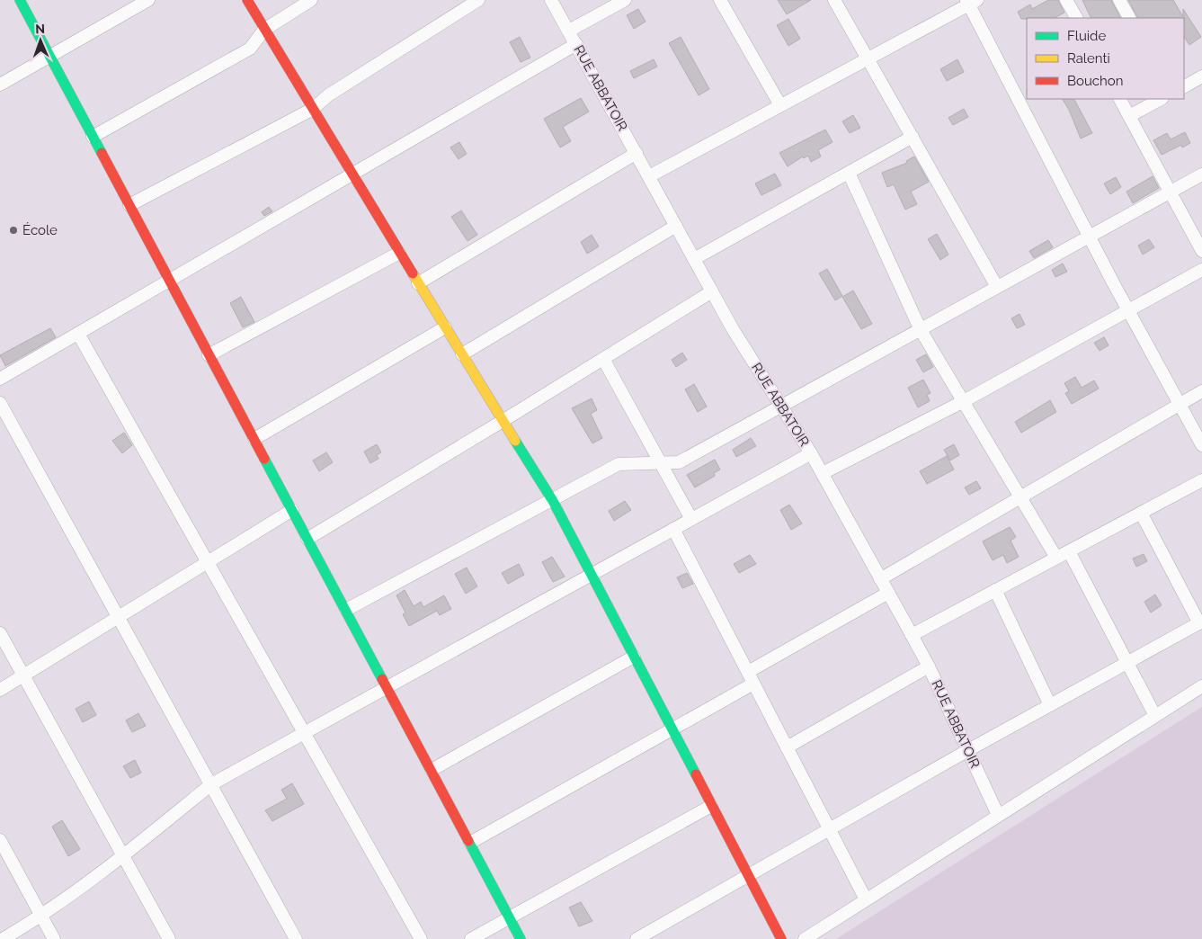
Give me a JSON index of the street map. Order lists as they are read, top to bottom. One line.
{"streets":{"street":["RUE ABBATOIR"]},"places":["École"],"legend":["Fluide","Ralenti","Bouchon"],"north":"top"}
